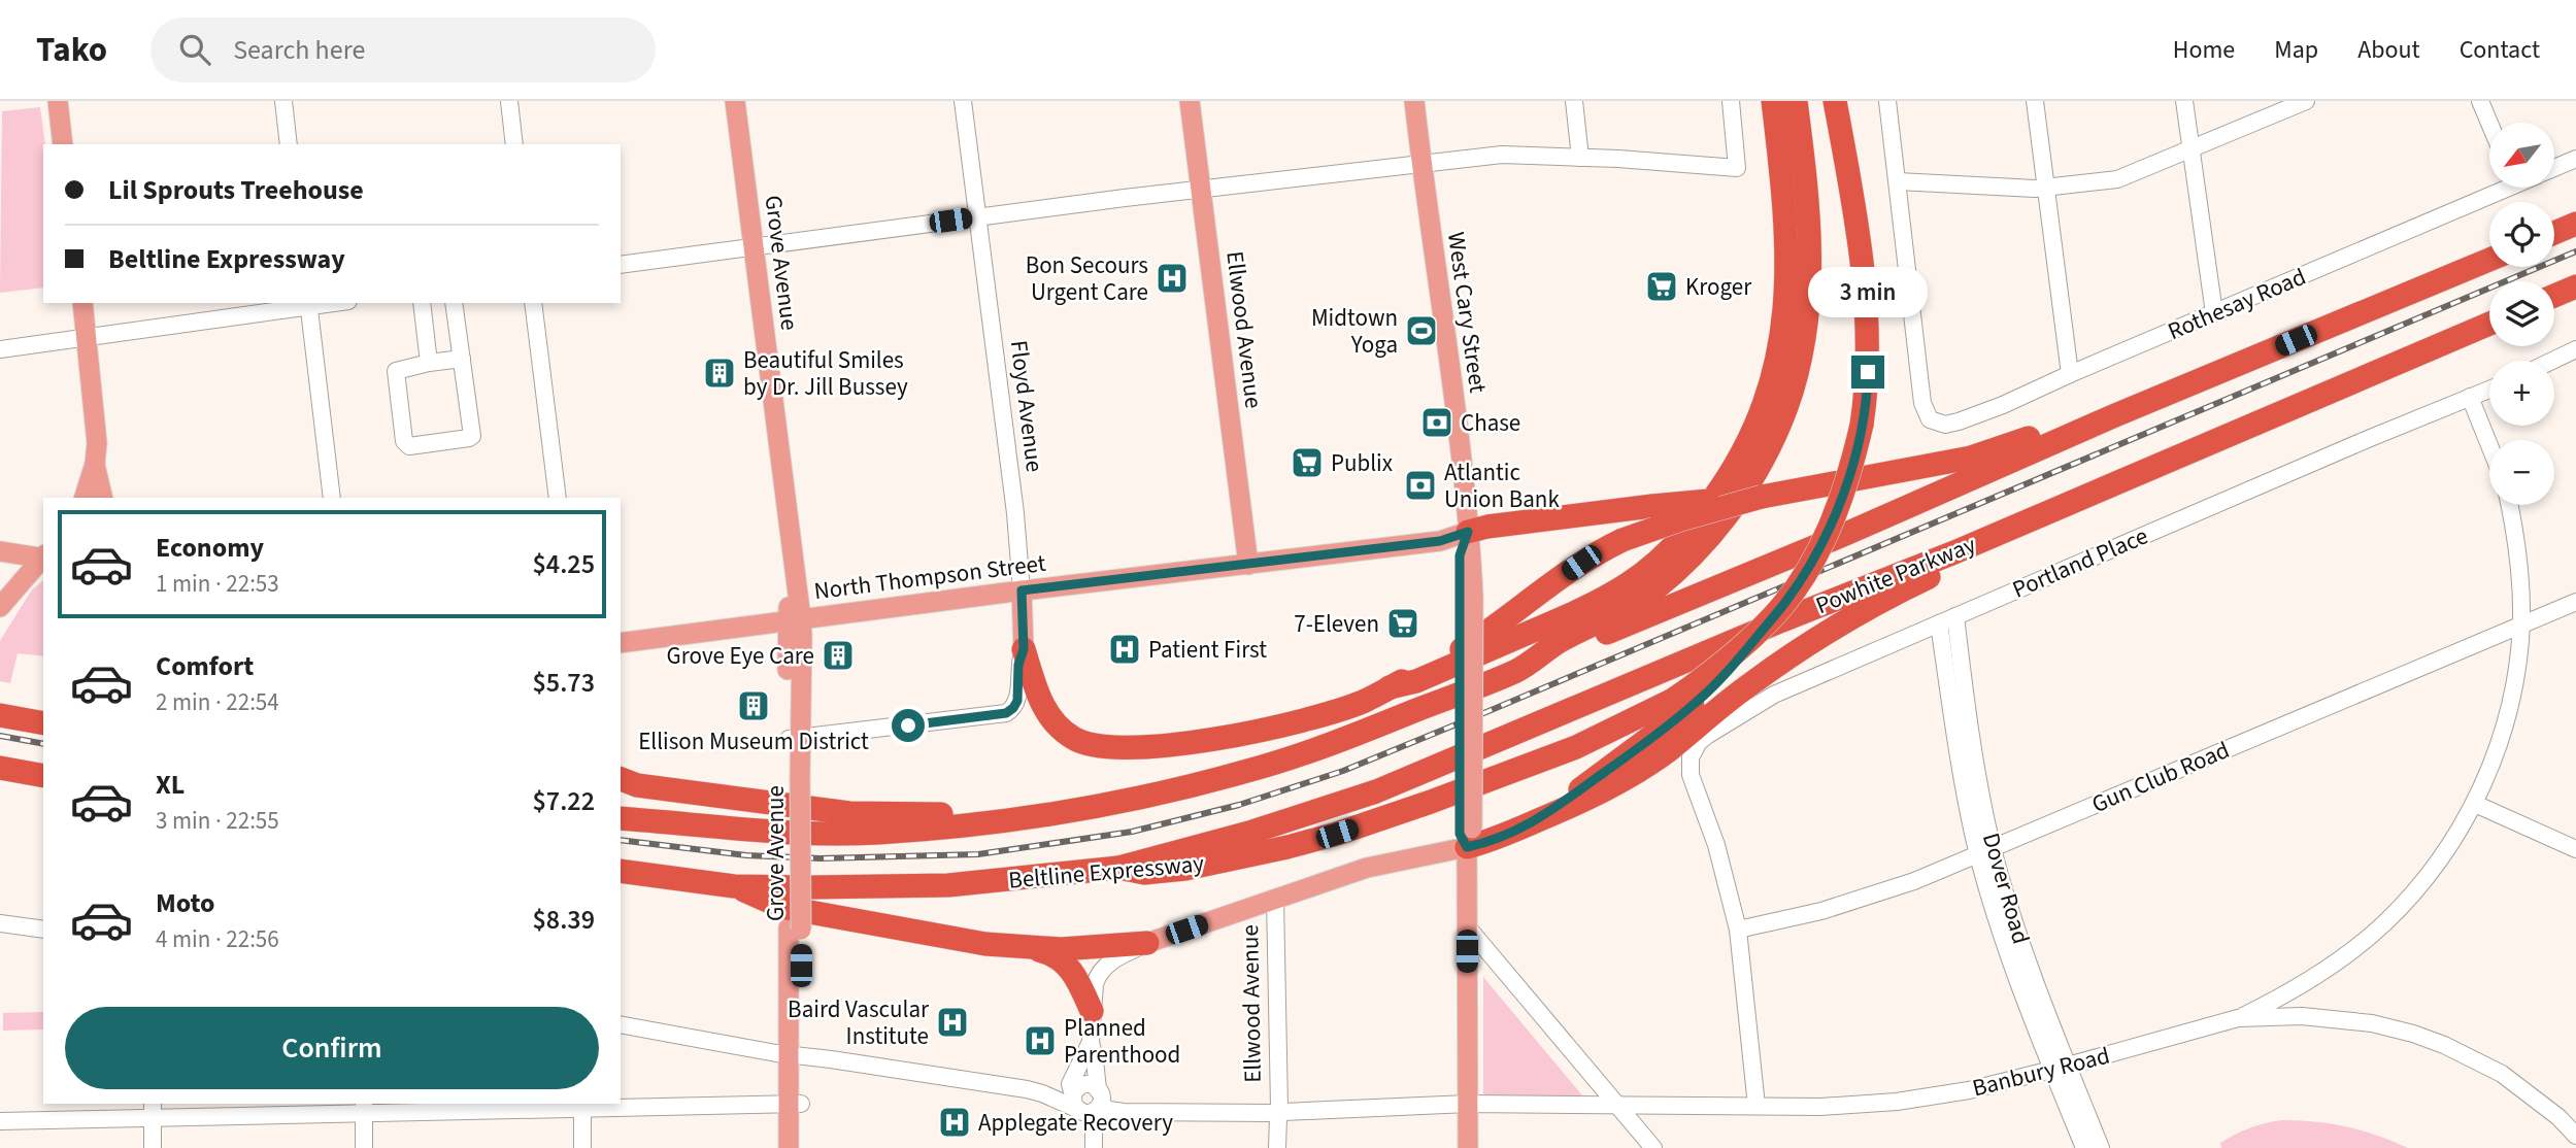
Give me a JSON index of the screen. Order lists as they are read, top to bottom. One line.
{"streets":{"highway":["Powhite Parkway","Beltline Expressway"],"main road":["Grove Avenue","West Cary Street","Ellwood Avenue","Floyd Avenue","North Thompson Street"],"street":["Rothesay Road","Portland Place","Gun Club Road","Dover Road","Banbury Road"]},"crossings":[["Grove Avenue","Floyd Avenue"],["Grove Avenue","North Thompson Street"],["West Cary Street","North Thompson Street"],["West Cary Street","Banbury Road"],["Ellwood Avenue","North Thompson Street"],["Ellwood Avenue","Banbury Road"],["Floyd Avenue","North Thompson Street"],["Portland Place","Gun Club Road"],["Portland Place","Dover Road"],["Powhite Parkway","Beltline Expressway"],["Gun Club Road","Dover Road"],["Dover Road","Banbury Road"]],"places":{"hospital":["Bon Secours Urgent Care","Patient First","Baird Vascular Institute","Planned Parenthood","Applegate Recovery"],"supermarket":["Kroger","Publix","7-Eleven"],"sports":["Midtown Yoga"],"building":["Beautiful Smiles by Dr. Jill Bussey","Grove Eye Care","Ellison Museum District"],"bank":["Chase","Atlantic Union Bank"]},"north":"bottom left","page":{"header":"Tako","search":"Search here","nav":["Home","Map","About","Contact"],"map_buttons":["+","−"],"banner":["Lil Sprouts Treehouse","Beltline Expressway"],"bubble":"3 min","list":[{"name":"Economy","note":"1 min · 22:53","value":"$4.25"},{"name":"Comfort","note":"2 min · 22:54","value":"$5.73"},{"name":"XL","note":"3 min · 22:55","value":"$7.22"},{"name":"Moto","note":"4 min · 22:56","value":"$8.39"}],"buttons":"Confirm"}}
